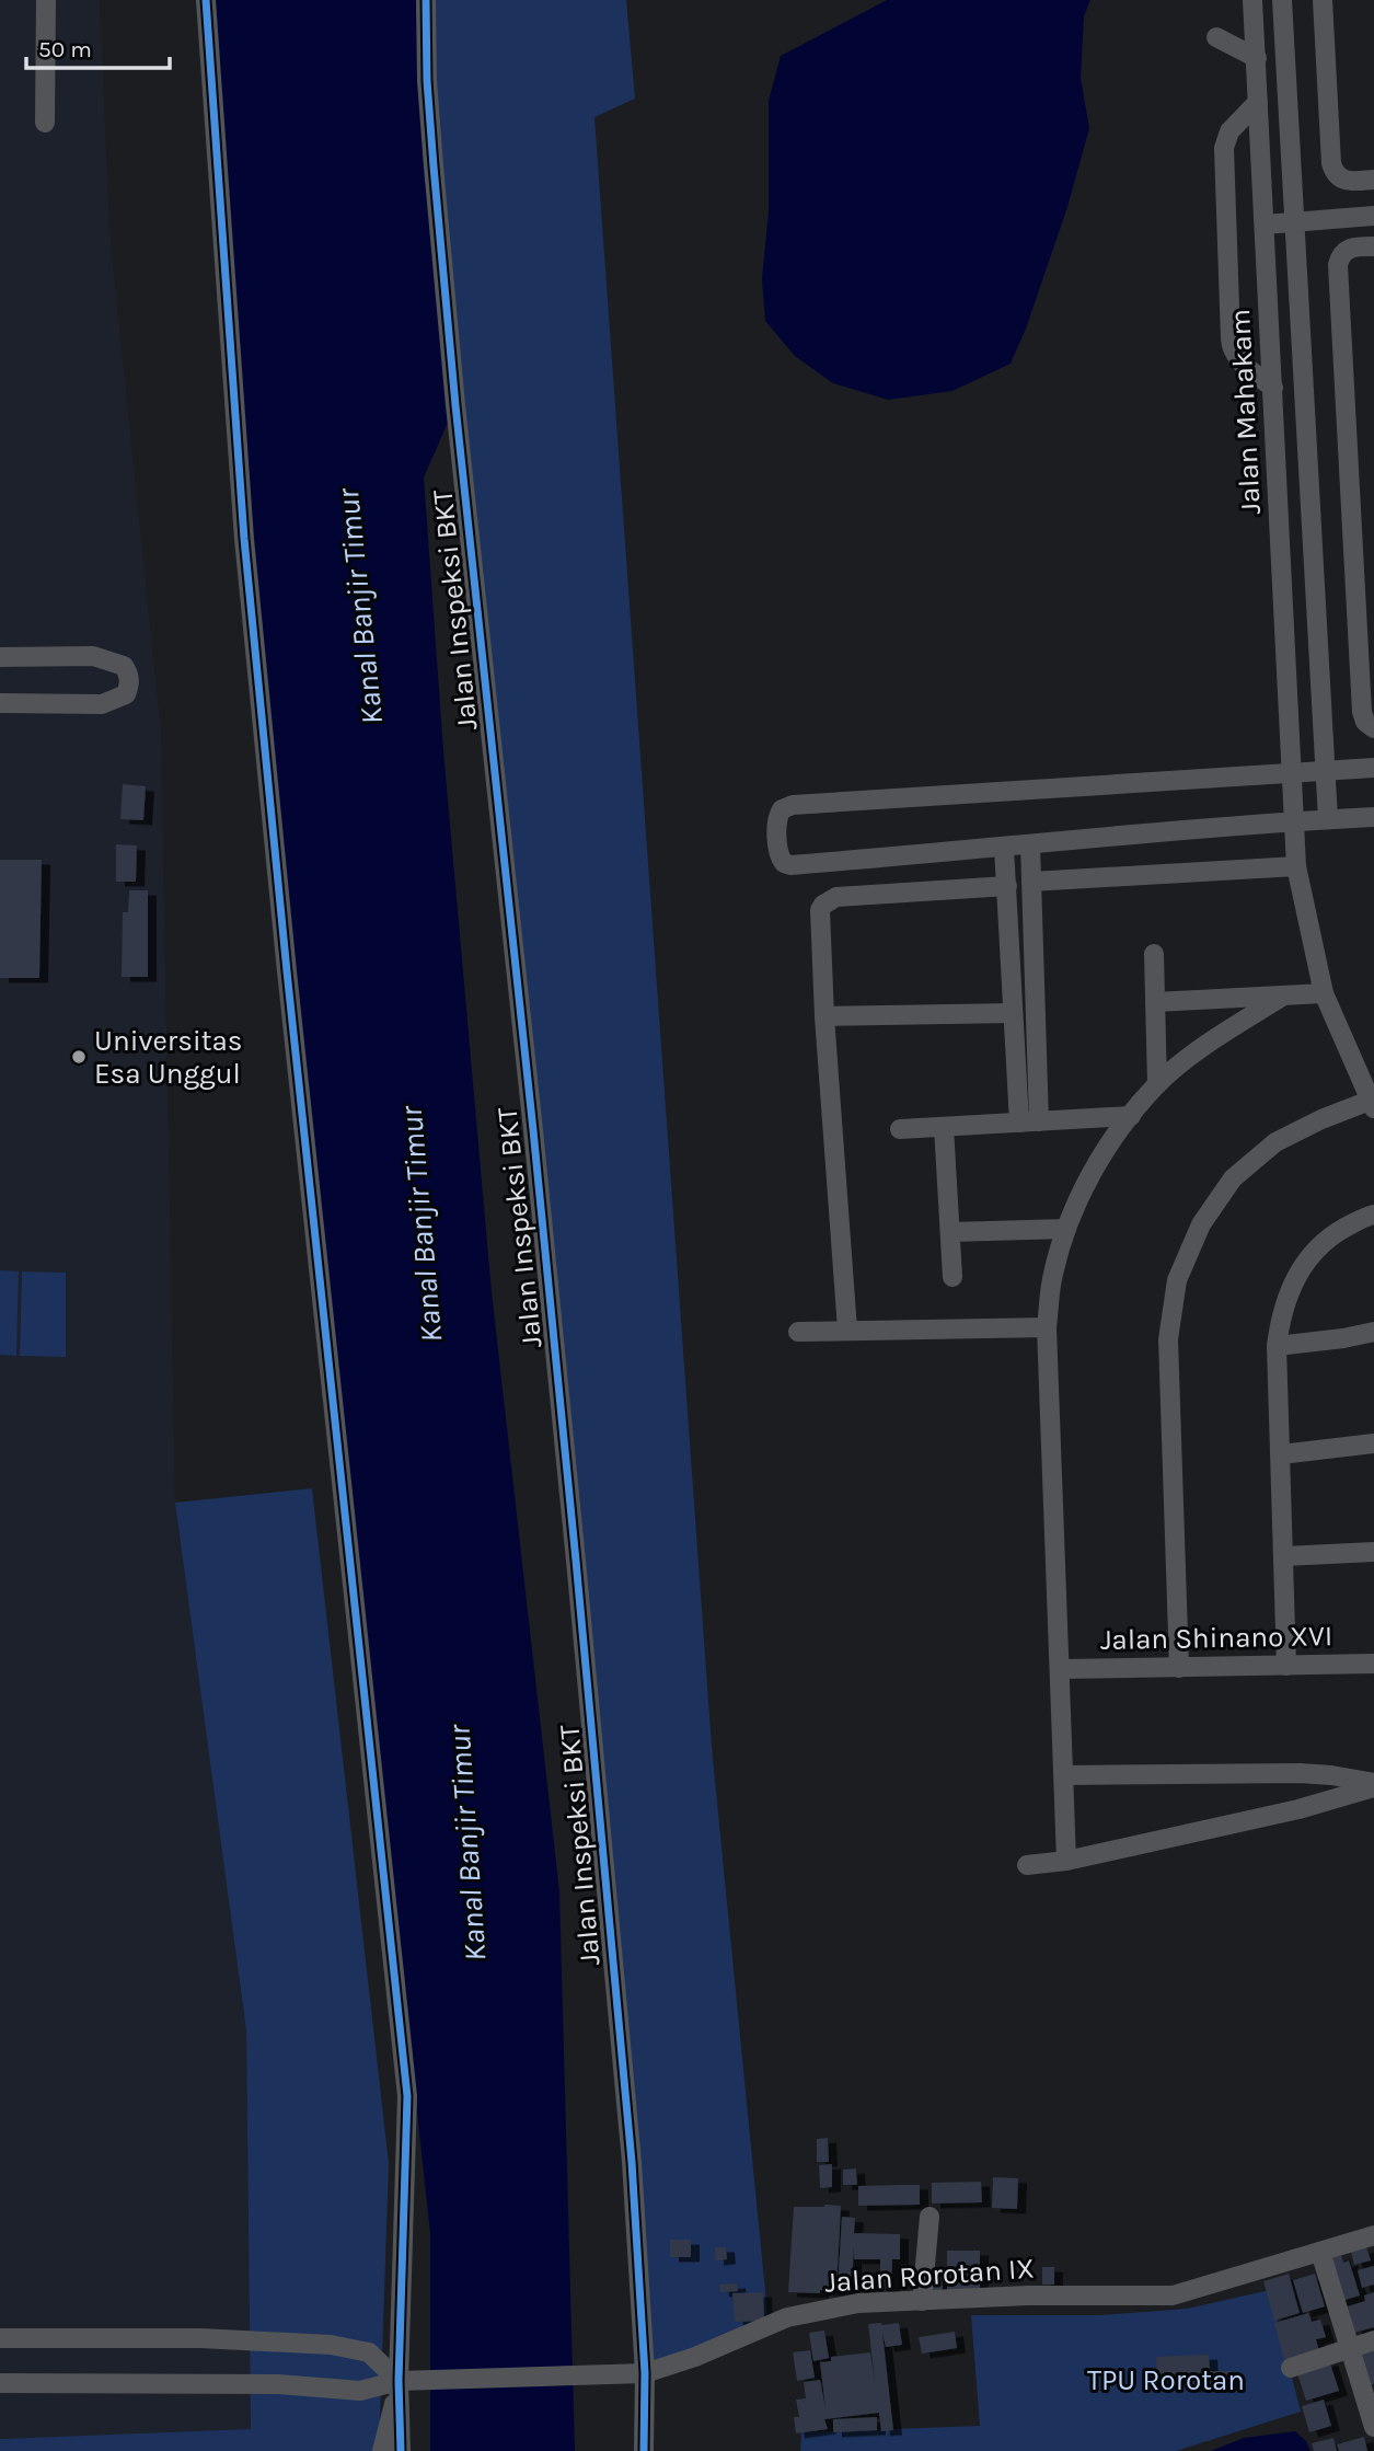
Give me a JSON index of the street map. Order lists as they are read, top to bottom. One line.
{"streets":{"street":["Jalan Mahakam","Jalan Inspeksi BKT","Jalan Shinano XVI","Jalan Rorotan IX"]},"crossings":[["Jalan Inspeksi BKT","Jalan Rorotan IX"]],"water":["Kanal Banjir Timur"],"parks":["TPU Rorotan"],"places":["Universitas Esa Unggul"],"scale_bar":"50 m"}
